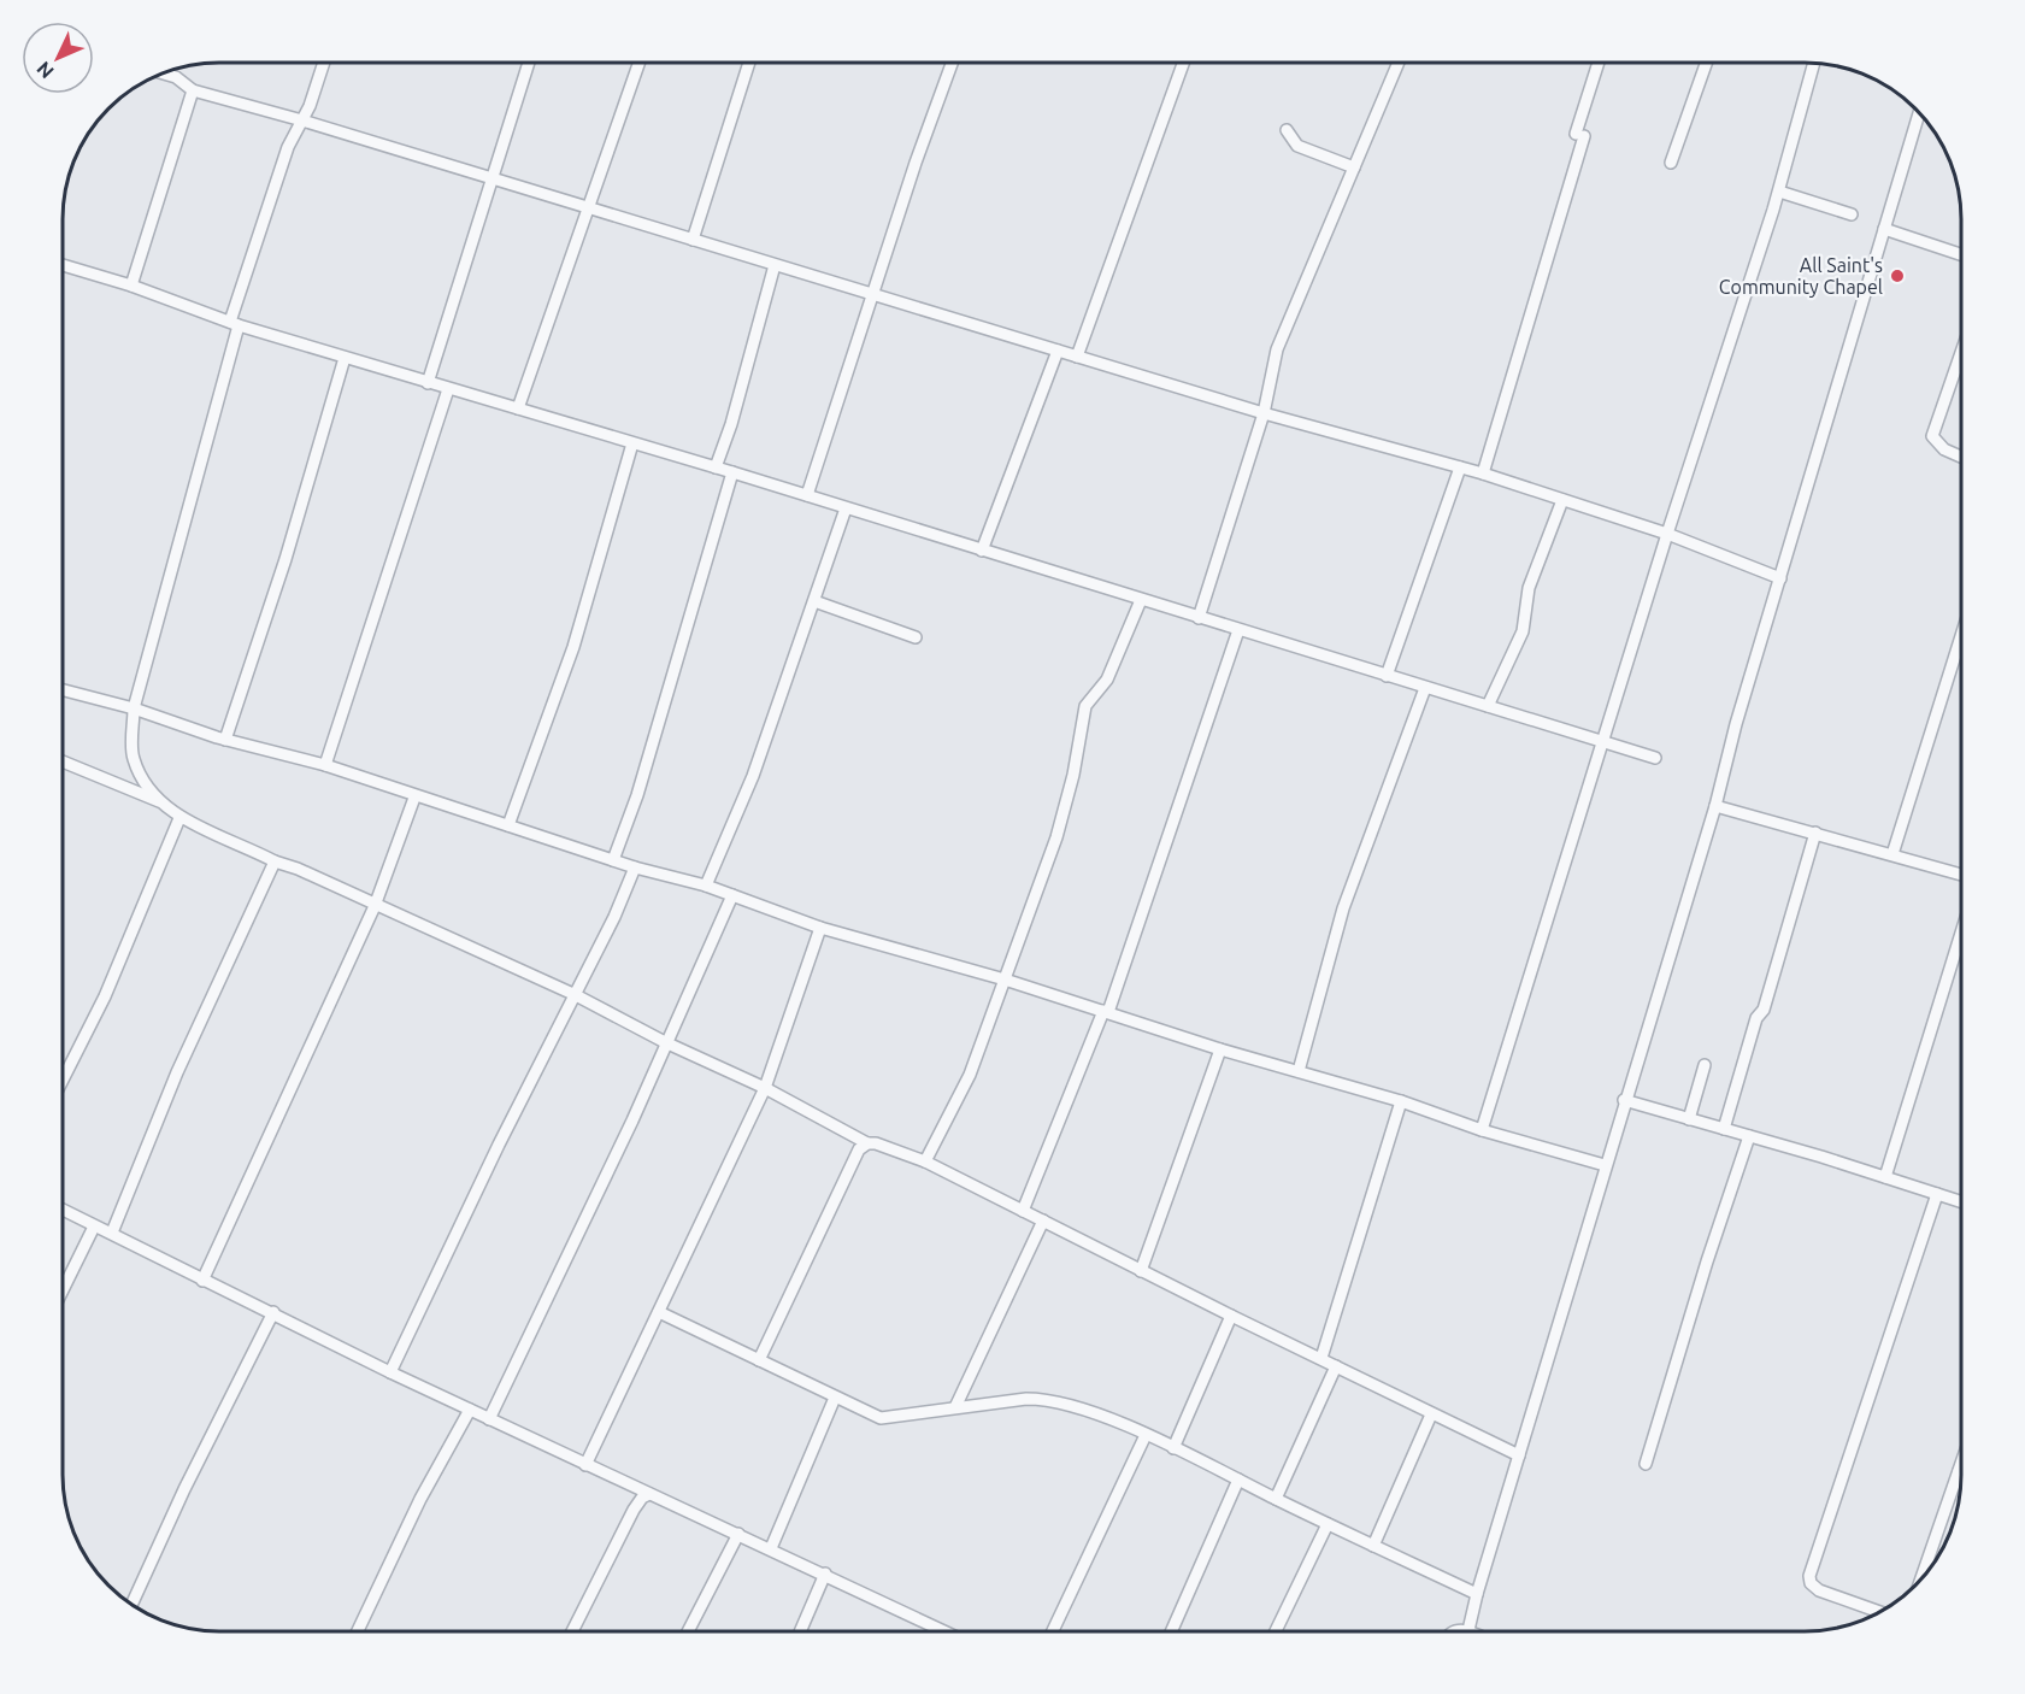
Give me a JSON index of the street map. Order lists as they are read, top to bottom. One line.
{"places":["All Saint's Community Chapel"],"north":"bottom left"}
